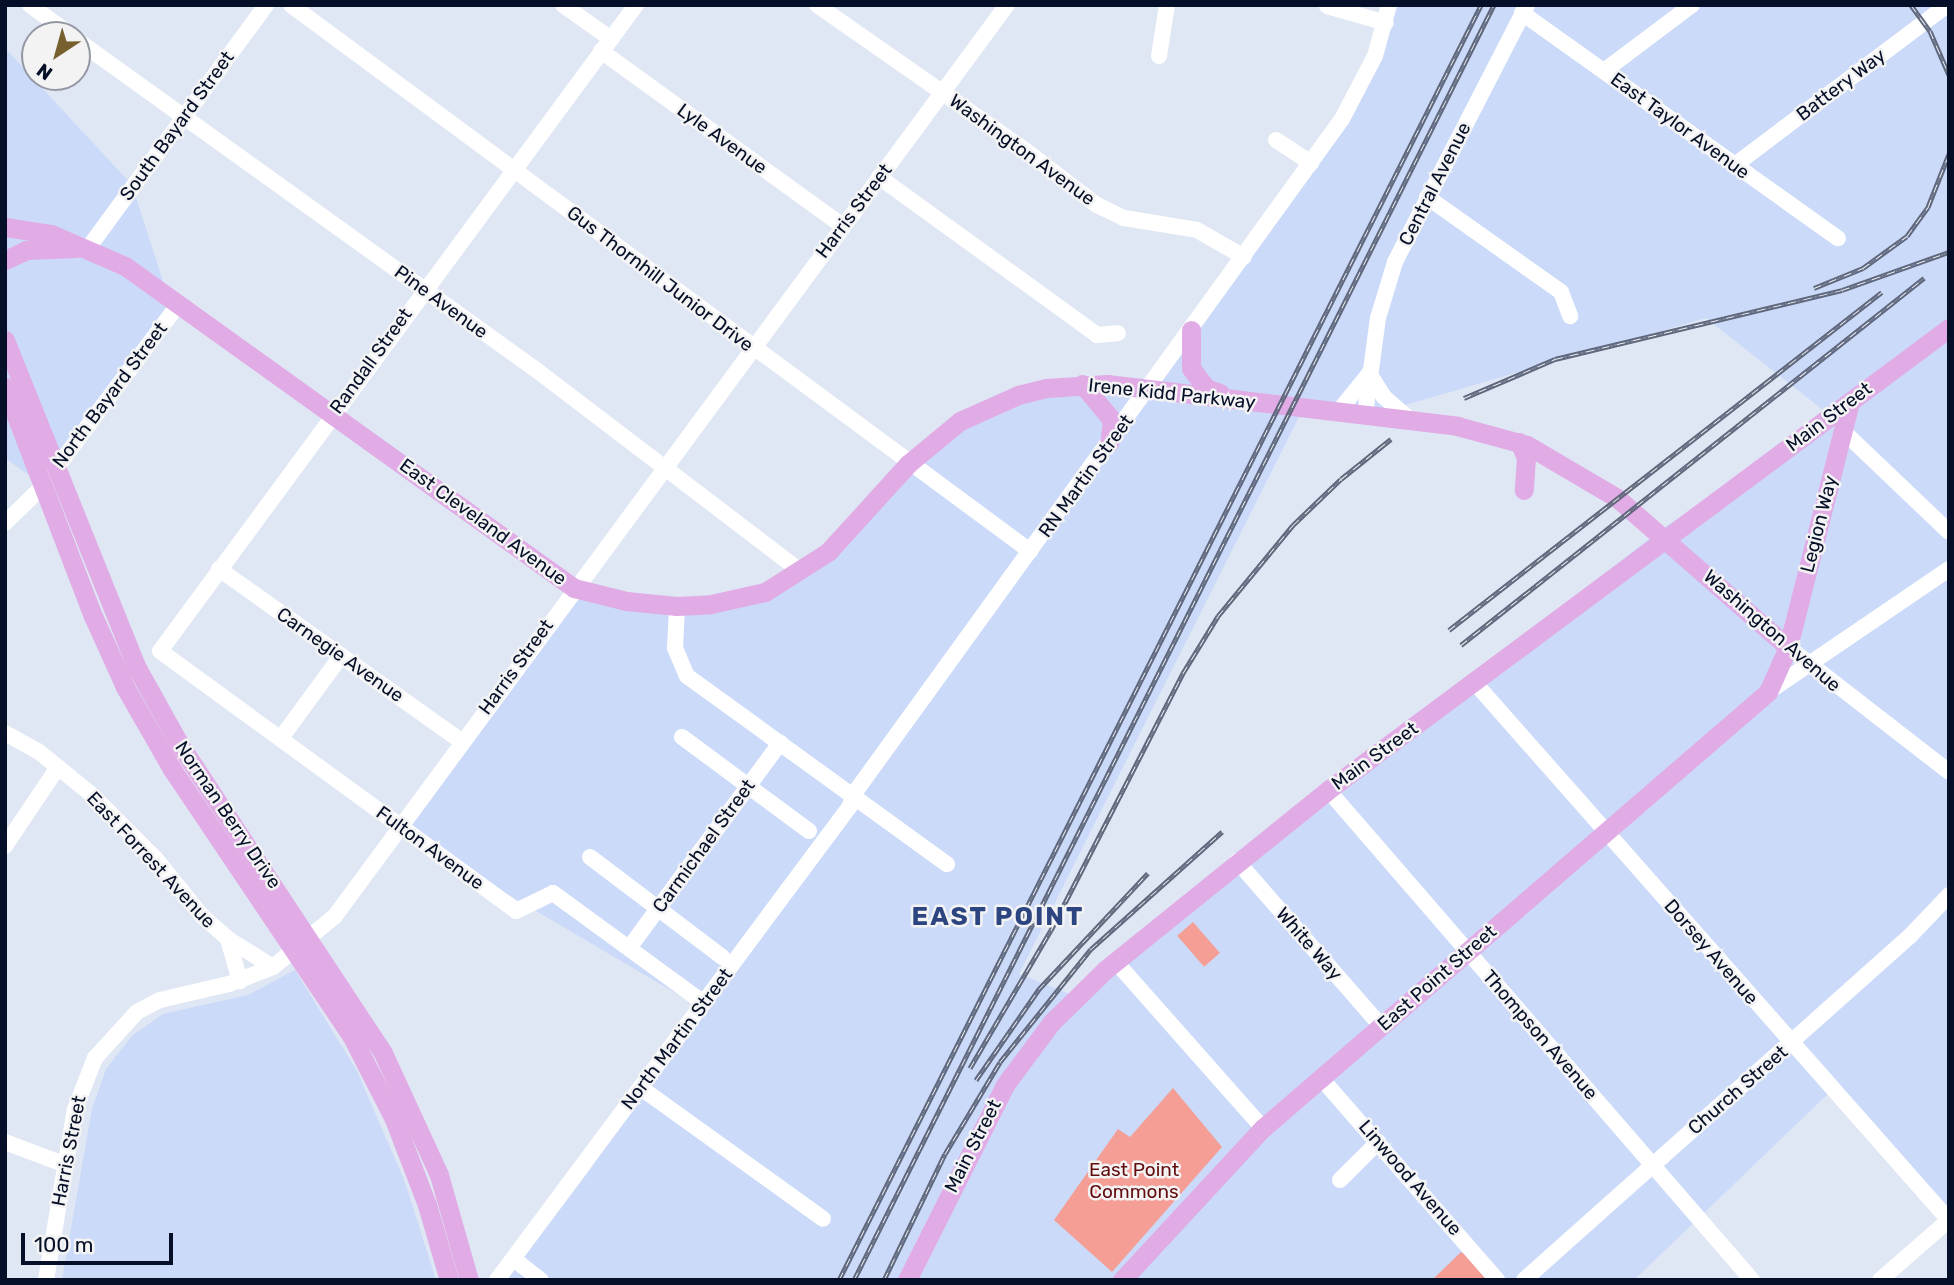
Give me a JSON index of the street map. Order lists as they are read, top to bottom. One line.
{"streets":{"main road":["Washington Avenue","Irene Kidd Parkway","Main Street","East Cleveland Avenue","Legion Way","Norman Berry Drive","East Point Street"],"street":["Battery Way","South Bayard Street","East Taylor Avenue","Lyle Avenue","Central Avenue","Harris Street","Gus Thornhill Junior Drive","Pine Avenue","Randall Street","North Bayard Street","RN Martin Street","Carnegie Avenue","Carmichael Street","Fulton Avenue","East Forrest Avenue","White Way","Dorsey Avenue","Thompson Avenue","North Martin Street","Church Street","Linwood Avenue"]},"crossings":[["Battery Way","East Taylor Avenue"],["South Bayard Street","Pine Avenue"],["South Bayard Street","East Cleveland Avenue"],["East Taylor Avenue","Central Avenue"],["Lyle Avenue","Harris Street"],["Lyle Avenue","Randall Street"],["Washington Avenue","Harris Street"],["Washington Avenue","Irene Kidd Parkway"],["Washington Avenue","Main Street"],["Washington Avenue","RN Martin Street"],["Washington Avenue","Legion Way"],["Washington Avenue","East Point Street"],["Central Avenue","Irene Kidd Parkway"],["Harris Street","Gus Thornhill Junior Drive"],["Harris Street","Pine Avenue"],["Harris Street","East Cleveland Avenue"],["Harris Street","Carnegie Avenue"],["Harris Street","Norman Berry Drive"],["Harris Street","Fulton Avenue"],["Harris Street","East Forrest Avenue"],["Gus Thornhill Junior Drive","Randall Street"],["Gus Thornhill Junior Drive","Irene Kidd Parkway"],["Gus Thornhill Junior Drive","RN Martin Street"],["Pine Avenue","Randall Street"],["Pine Avenue","Irene Kidd Parkway"],["Randall Street","East Cleveland Avenue"],["Randall Street","Carnegie Avenue"],["Randall Street","Fulton Avenue"],["Irene Kidd Parkway","Main Street"],["Irene Kidd Parkway","RN Martin Street"],["Irene Kidd Parkway","East Cleveland Avenue"],["North Bayard Street","East Cleveland Avenue"],["North Bayard Street","Norman Berry Drive"],["Main Street","Legion Way"],["Main Street","White Way"],["Main Street","Dorsey Avenue"],["Main Street","Thompson Avenue"],["RN Martin Street","North Martin Street"],["Legion Way","East Point Street"],["Carmichael Street","Fulton Avenue"],["Fulton Avenue","North Martin Street"],["White Way","East Point Street"],["Dorsey Avenue","East Point Street"],["Dorsey Avenue","Church Street"],["East Point Street","Thompson Avenue"],["East Point Street","Linwood Avenue"],["Thompson Avenue","Church Street"]],"districts":["EAST POINT"],"parks":["East Point Commons"],"scale_bar":"100 m","north":"bottom left"}
